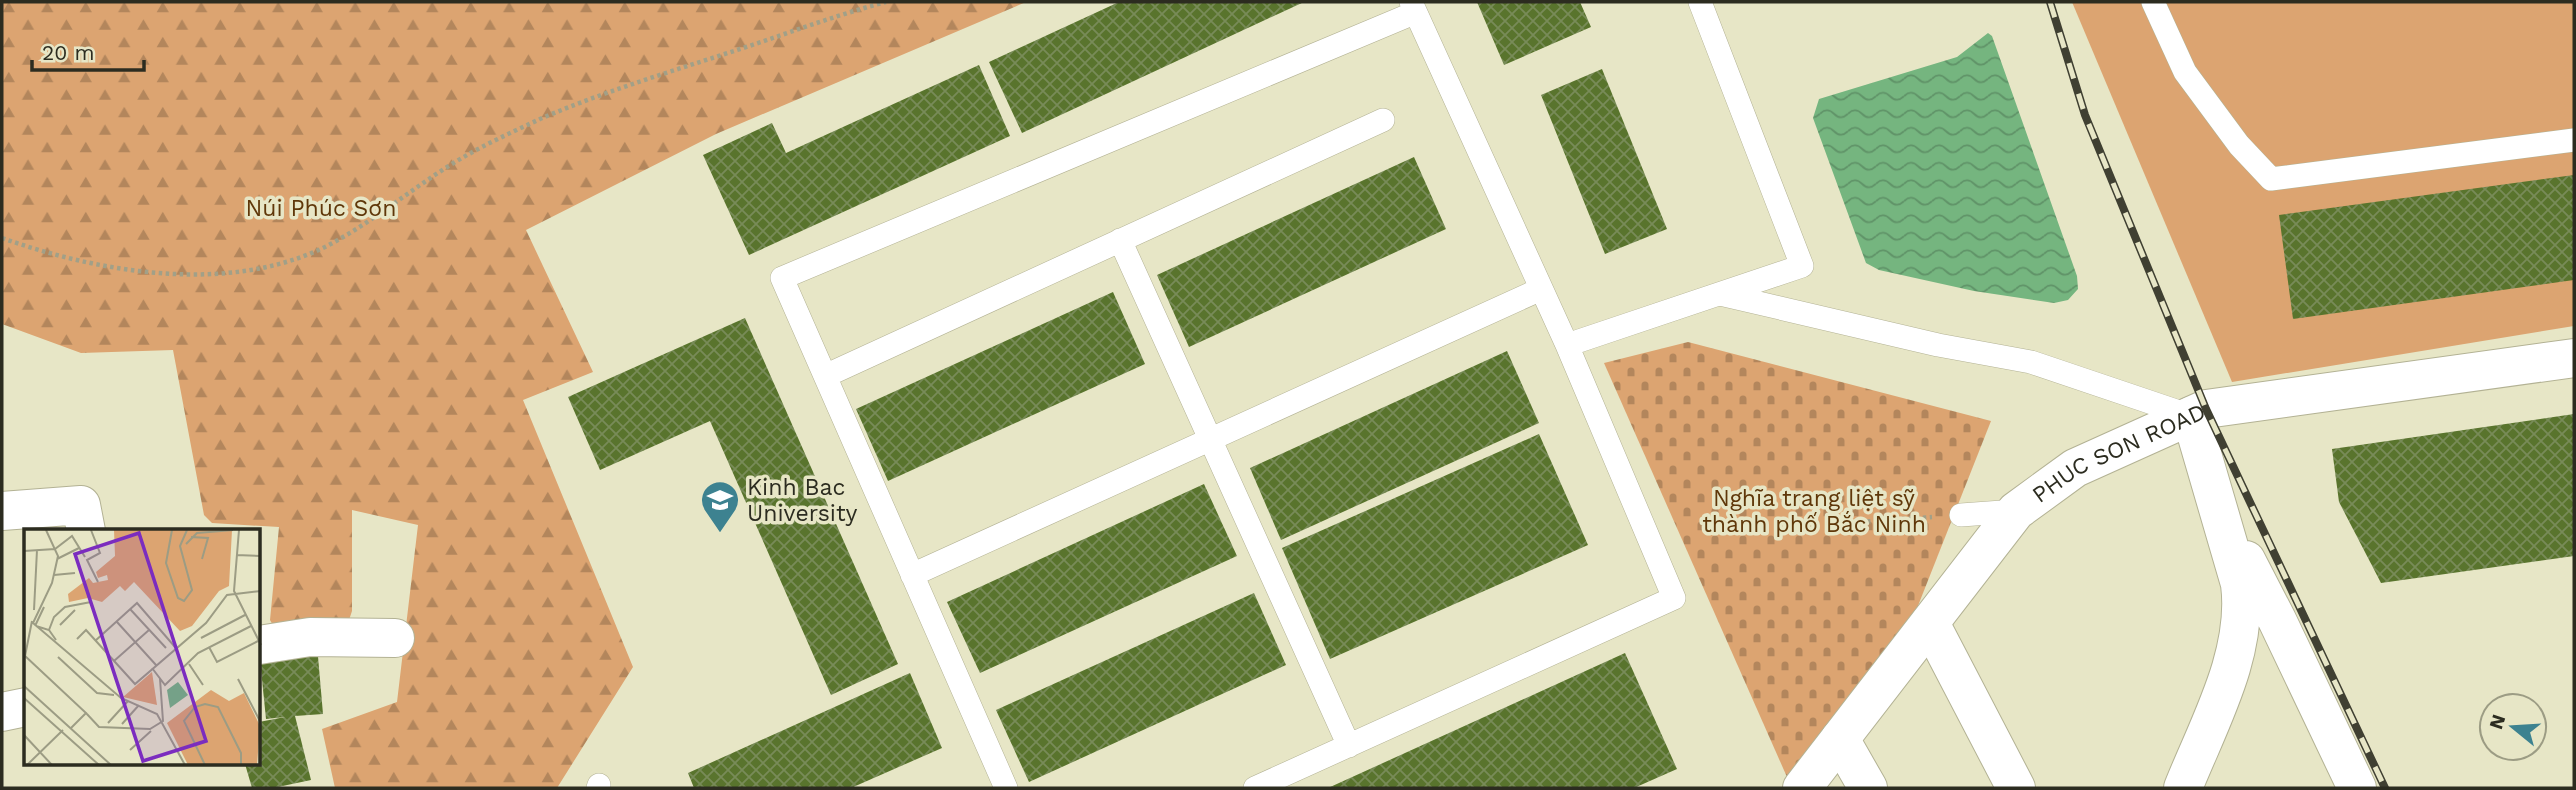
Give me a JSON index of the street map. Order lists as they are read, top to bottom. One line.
{"streets":{"street":["PHUC SON ROAD"]},"parks":["Núi Phúc Sơn","Nghĩa trang liệt sỹ thành phố Bắc Ninh"],"places":{"school or university":["Kinh Bac University"]},"scale_bar":"20 m","north":"left"}
